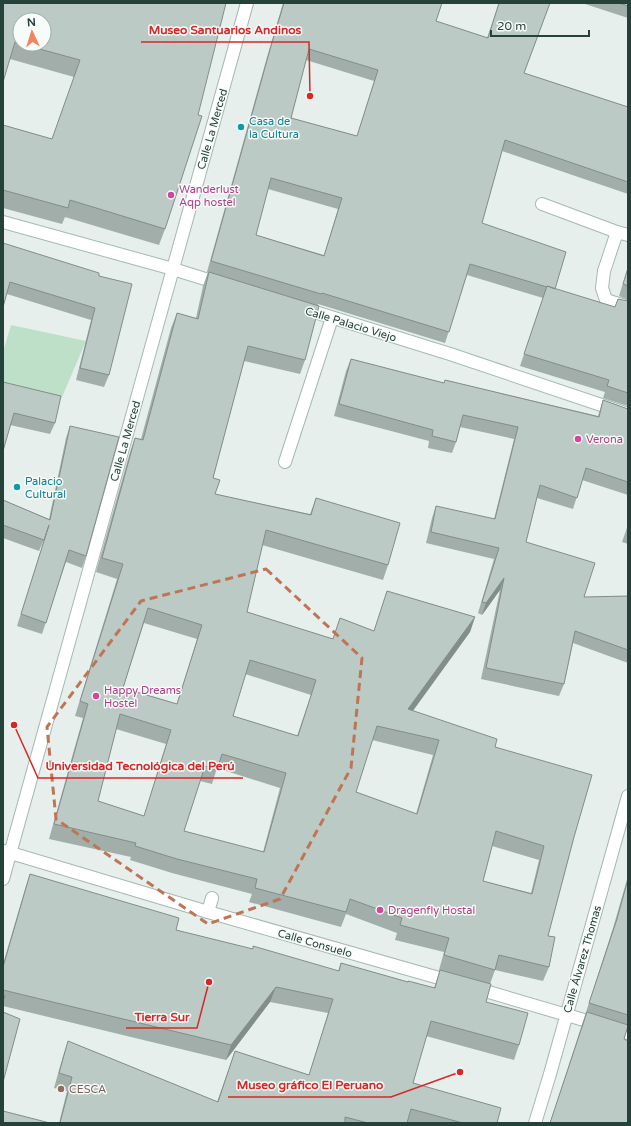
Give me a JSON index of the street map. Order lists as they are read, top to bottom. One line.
{"streets":{"street":["Calle La Merced","Calle Palacio Viejo","Calle Consuelo","Calle Álvarez Thomas"]},"crossings":[["Calle La Merced","Calle Consuelo"],["Calle Consuelo","Calle Álvarez Thomas"]],"places":["Museo Santuarios Andinos","Casa de la Cultura","Wanderlust Aqp hostel","Verona","Palacio Cultural","Happy Dreams Hostel","Universidad Tecnológica del Perú","Dragenfly Hostal","Tierra Sur","Museo gráfico El Peruano","CESCA"],"scale_bar":"20 m","north":"top"}
